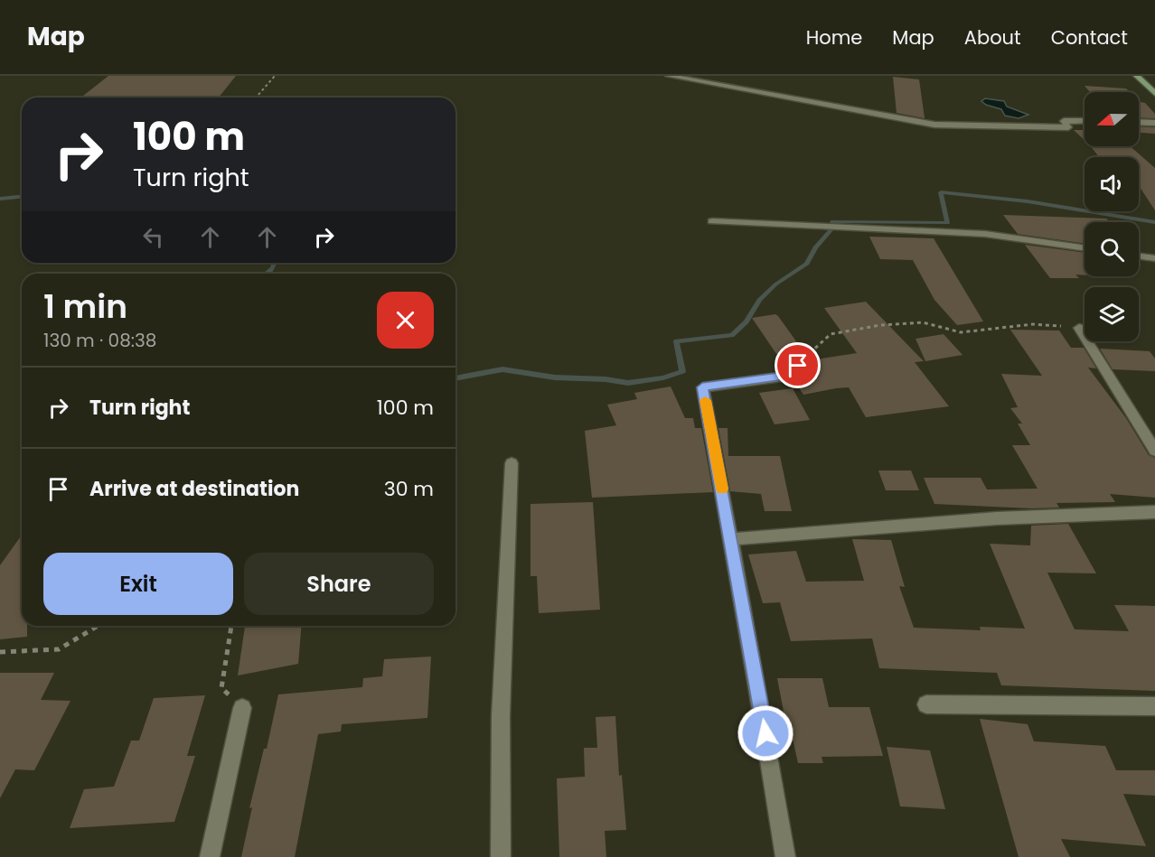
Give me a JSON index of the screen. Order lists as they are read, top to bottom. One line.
{"north":"left","page":{"header":"Map","nav":["Home","Map","About","Contact"],"turn":["100 m","Turn right"],"heading":["1 min","130 m · 08:38"],"list":[{"name":"Turn right","value":"100 m"},{"name":"Arrive at destination","value":"30 m"}],"buttons":["Exit","Share"]}}
